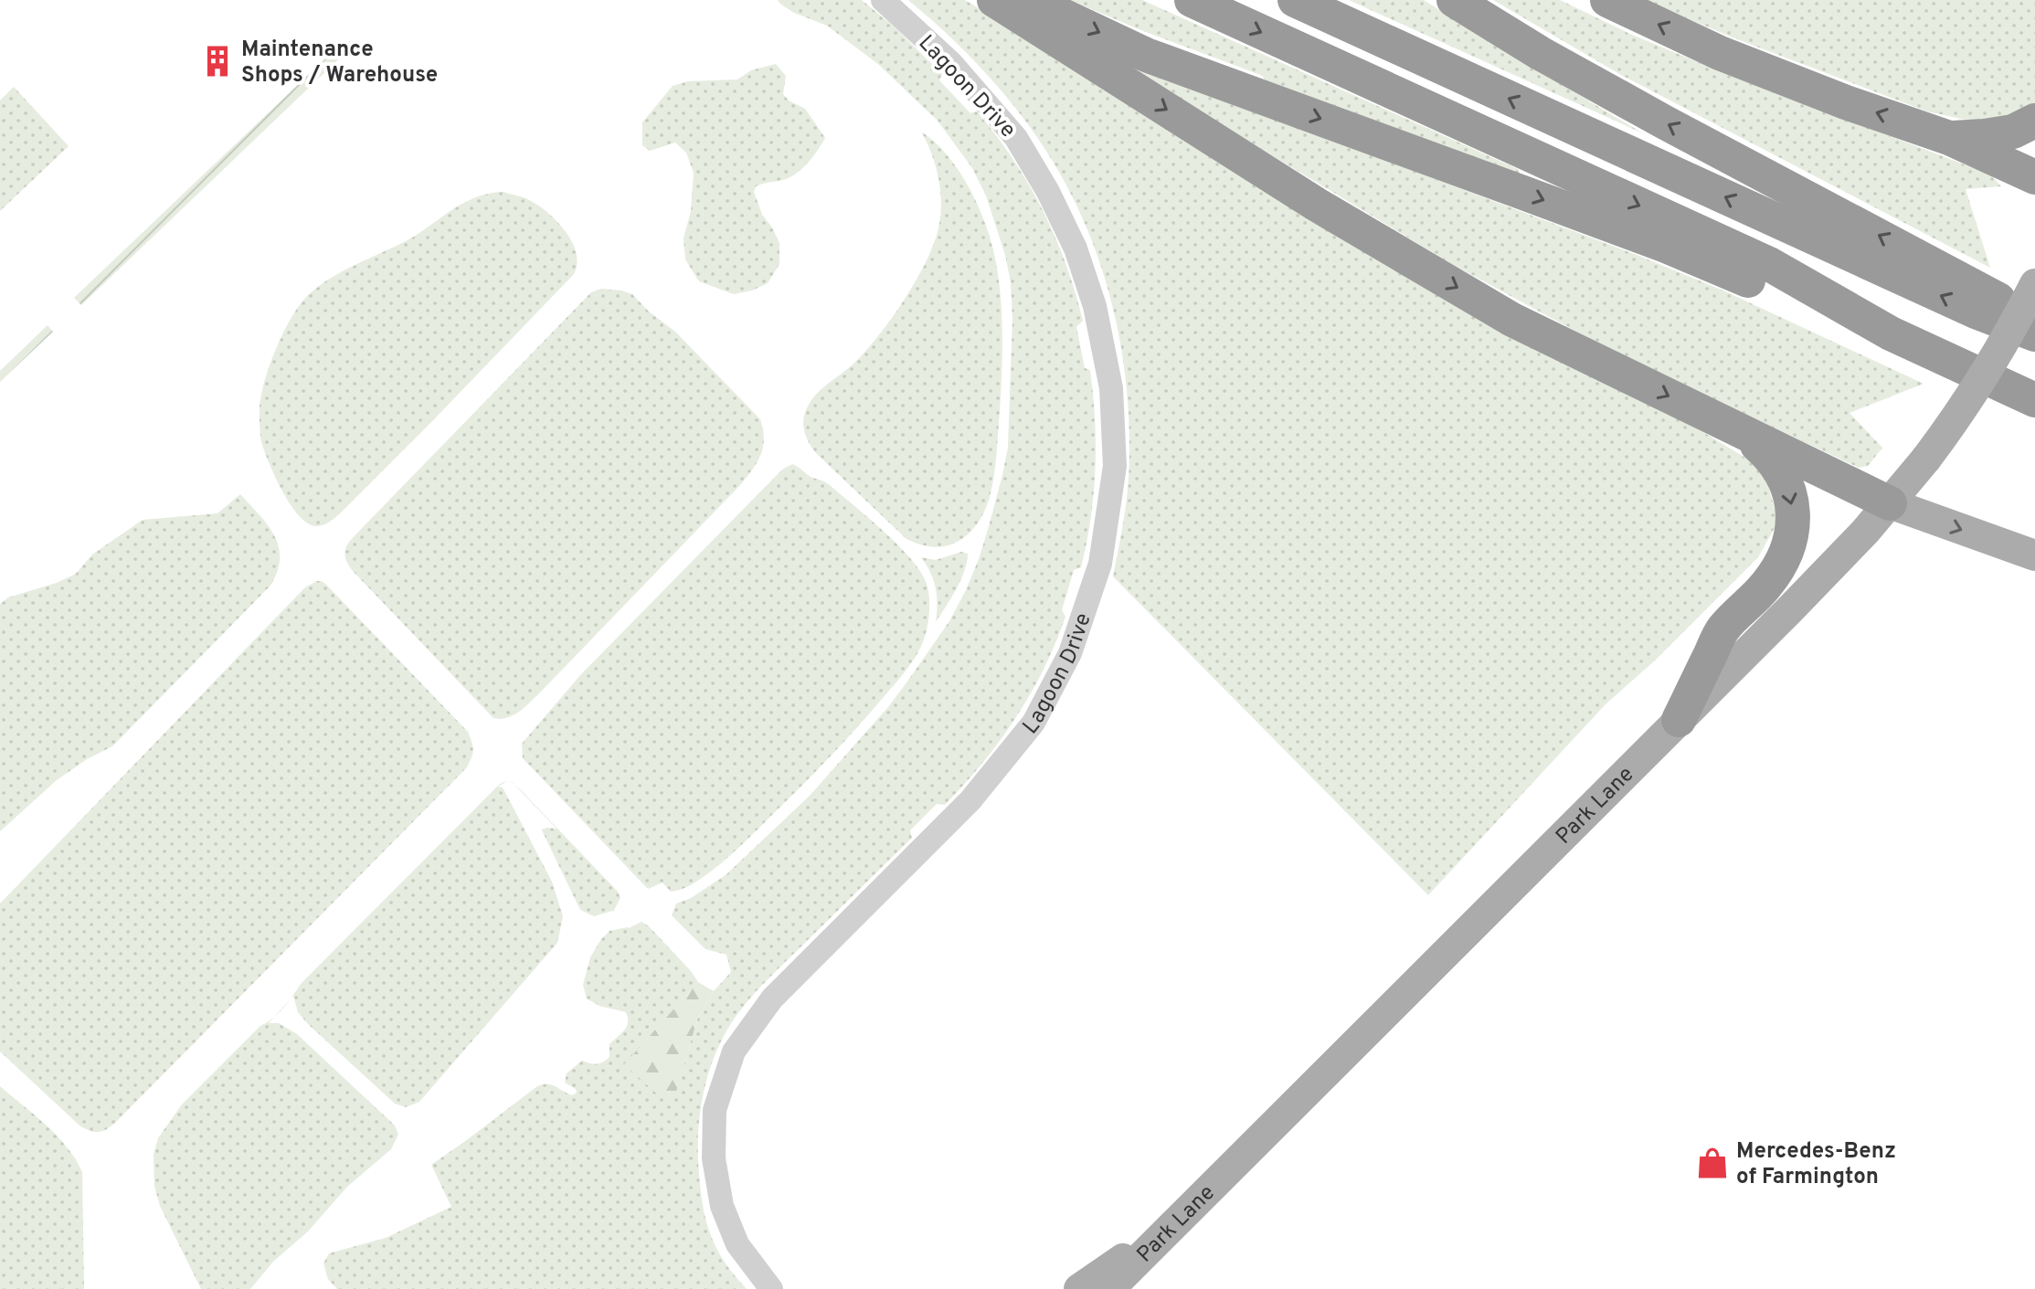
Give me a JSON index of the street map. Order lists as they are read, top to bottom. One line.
{"streets":{"main road":["Park Lane"],"street":["Lagoon Drive"]},"places":{"building":["Maintenance Shops / Warehouse"],"shop":["Mercedes-Benz of Farmington"]}}
